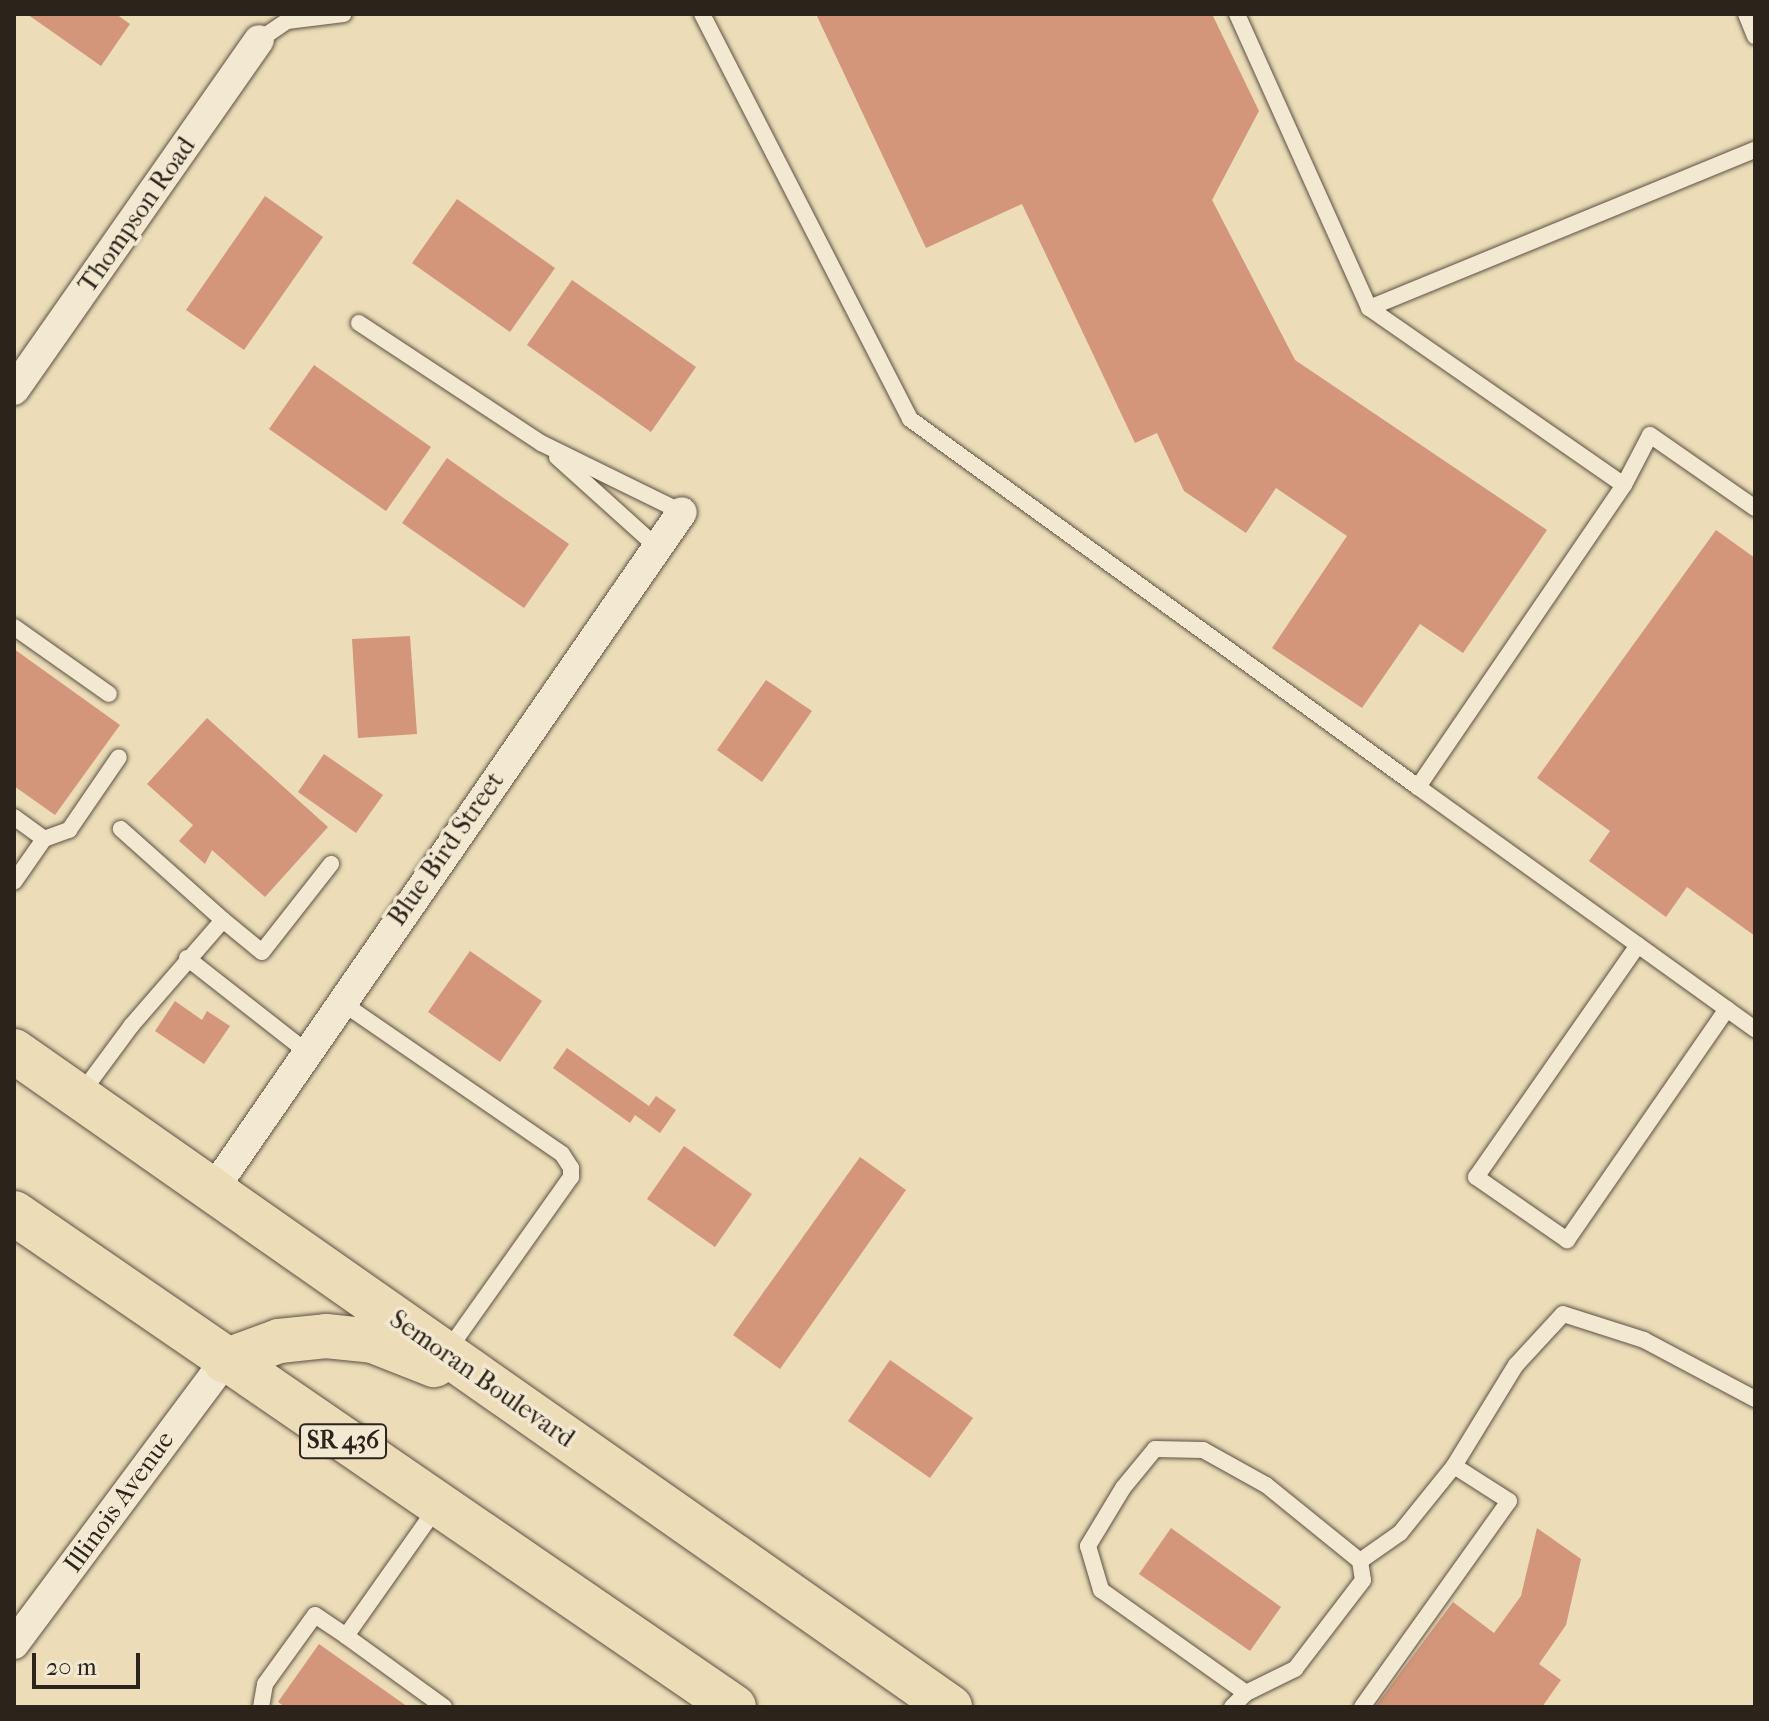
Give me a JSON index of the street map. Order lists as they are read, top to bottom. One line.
{"streets":{"main road":["Semoran Boulevard","SR 436"],"street":["Thompson Road","Blue Bird Street","Illinois Avenue"]},"crossings":[["Blue Bird Street","Semoran Boulevard"],["SR 436","Illinois Avenue"]],"scale_bar":"20 m"}
